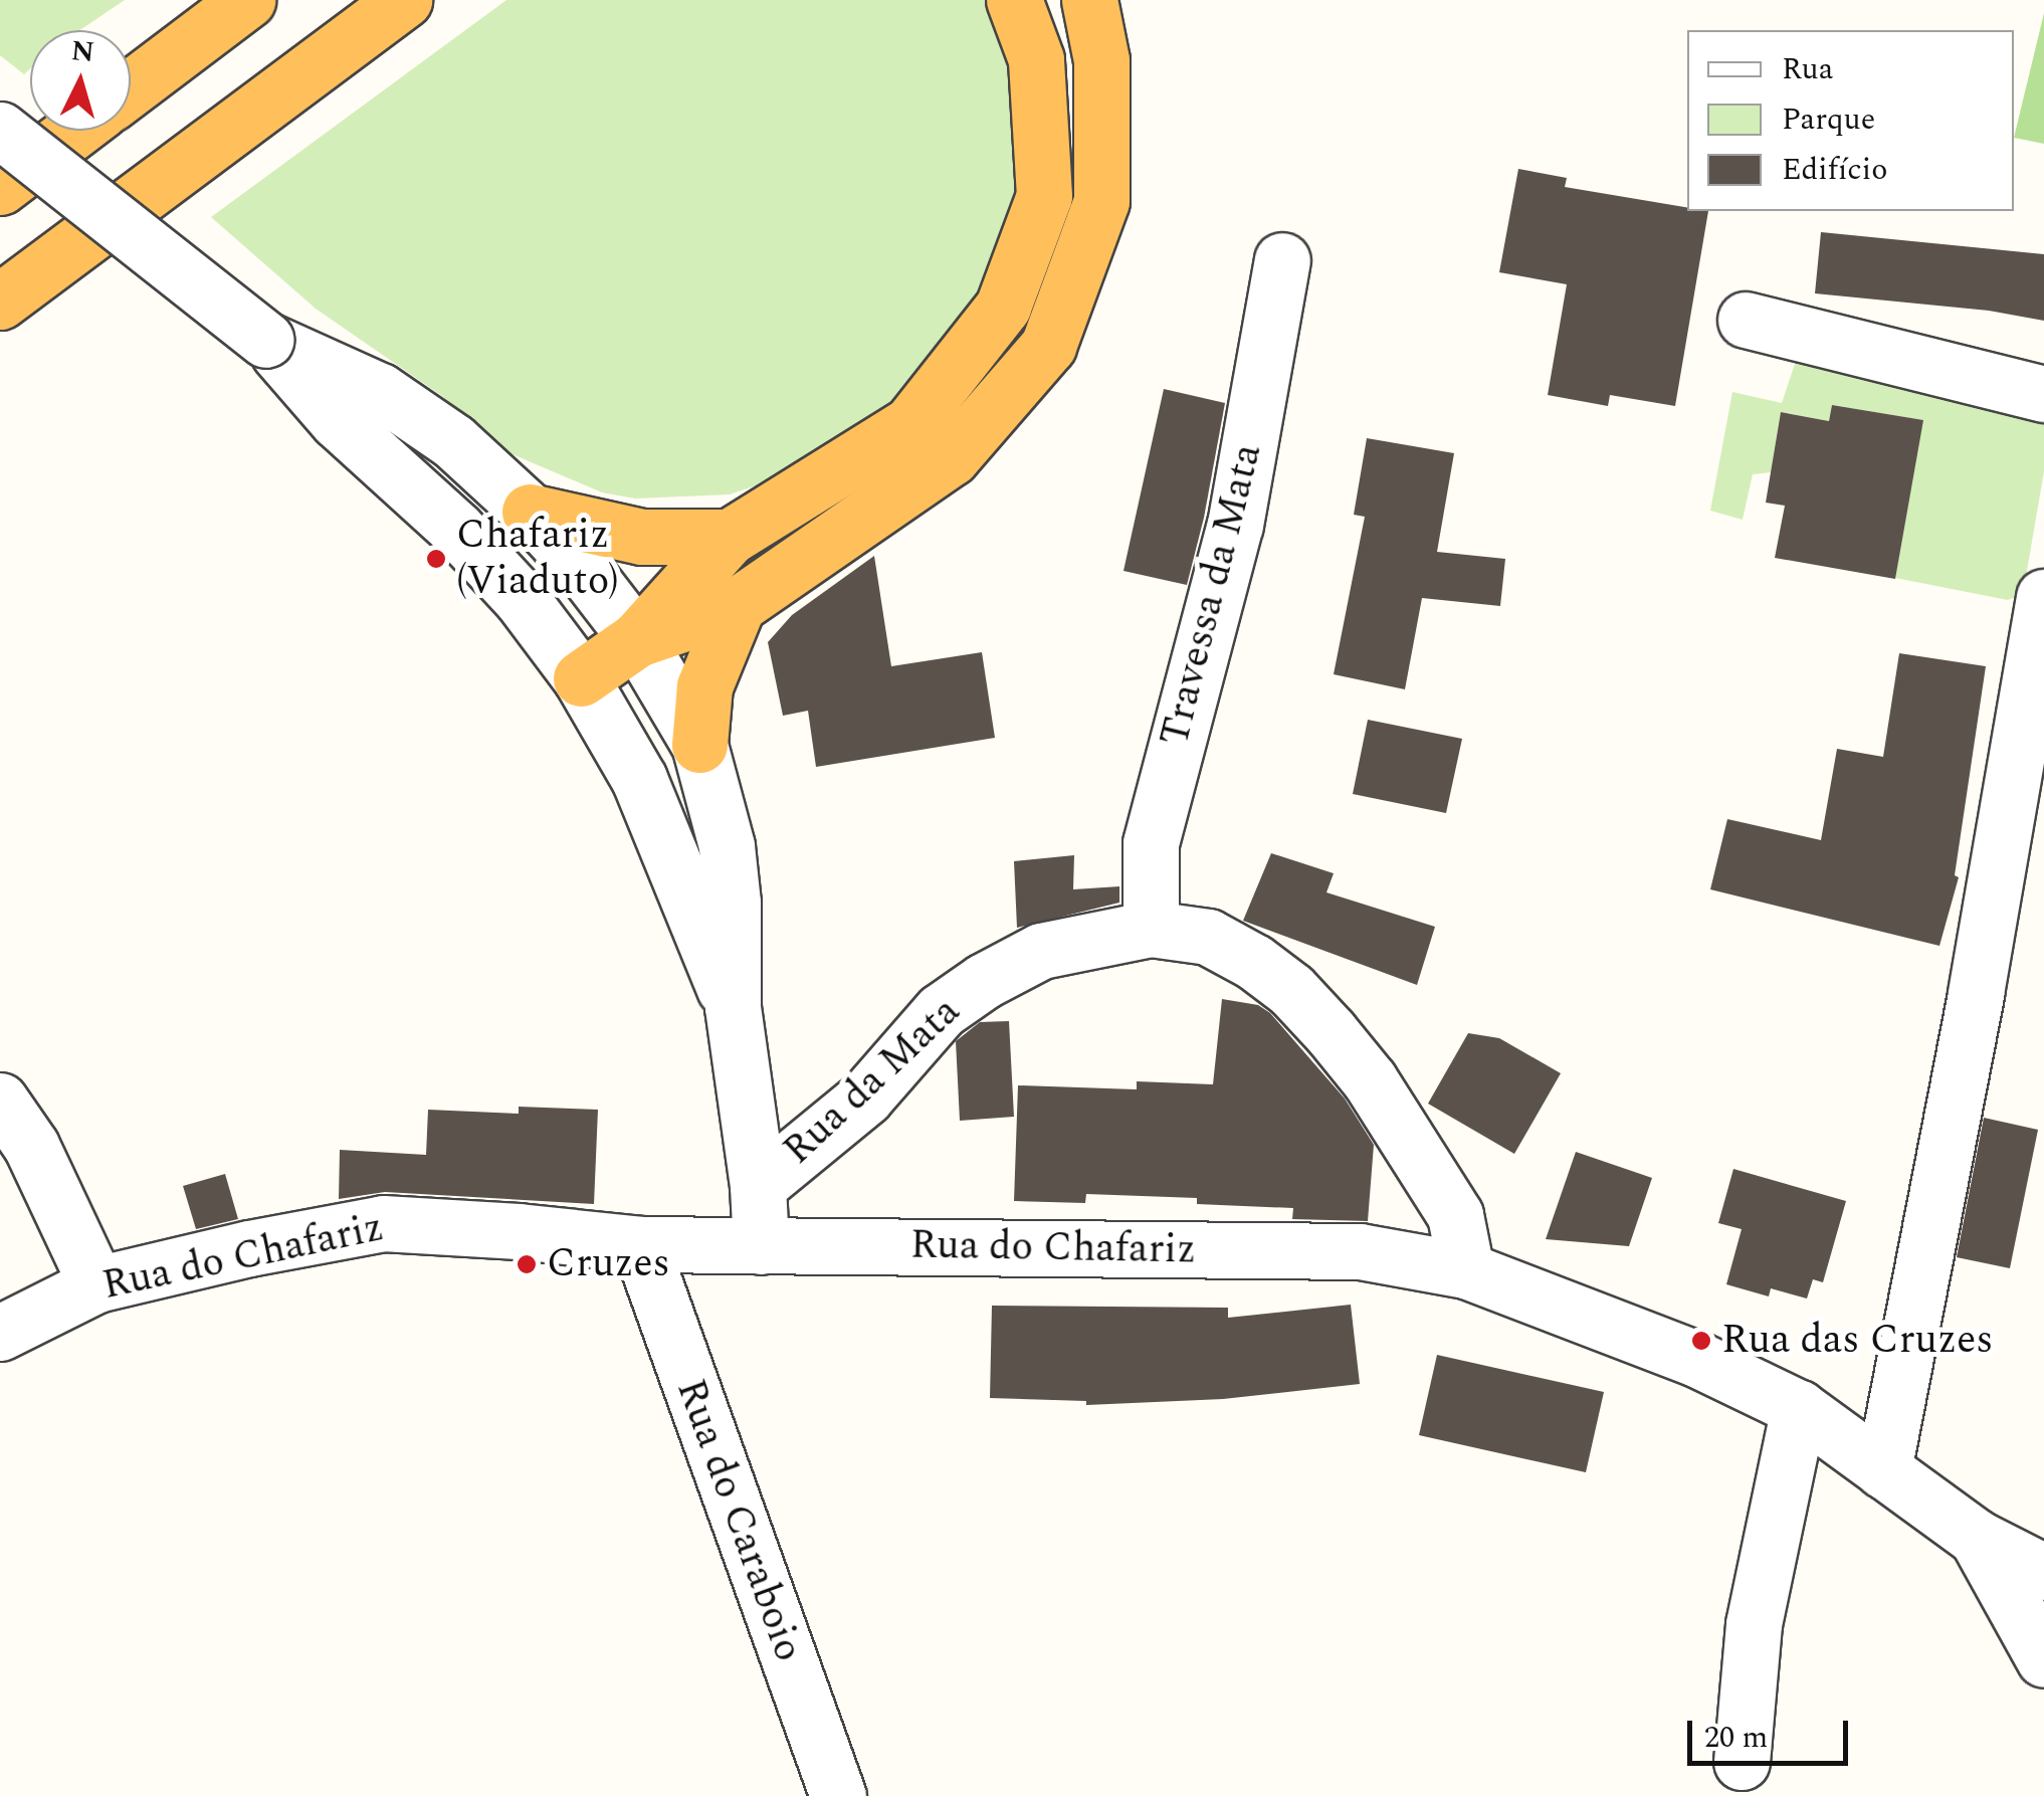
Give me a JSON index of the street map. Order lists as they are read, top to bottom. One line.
{"streets":{"street":["Travessa da Mata","Rua da Mata","Rua do Chafariz","Rua do Caraboio"]},"crossings":[["Travessa da Mata","Rua da Mata"],["Rua da Mata","Rua do Chafariz"],["Rua do Chafariz","Rua do Caraboio"]],"places":["Chafariz (Viaduto)","Cruzes","Rua das Cruzes"],"legend":["Rua","Parque","Edifício"],"scale_bar":"20 m","north":"top"}
